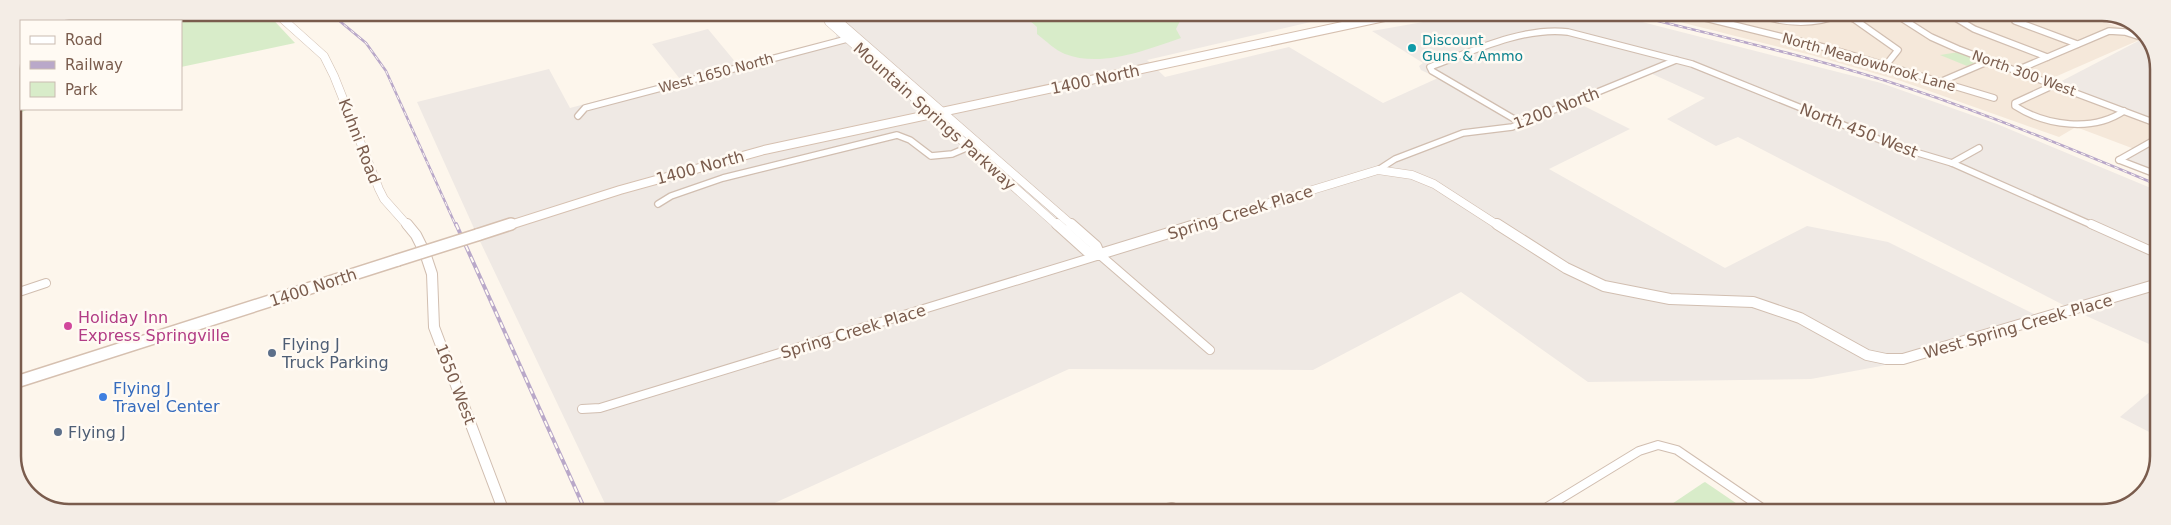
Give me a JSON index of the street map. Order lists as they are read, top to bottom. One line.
{"streets":{"main road":["1400 North"],"street":["North Meadowbrook Lane","West 1650 North","North 300 West","1200 North","Mountain Springs Parkway","North 450 West","Kuhni Road","Spring Creek Place","West Spring Creek Place","1650 West"]},"crossings":[["West 1650 North","Mountain Springs Parkway"],["1400 North","Mountain Springs Parkway"],["1200 North","North 450 West"],["1200 North","Spring Creek Place"],["Mountain Springs Parkway","Spring Creek Place"],["Kuhni Road","1650 West"],["Spring Creek Place","West Spring Creek Place"]],"places":["Discount Guns & Ammo","Holiday Inn Express Springville","Flying J Truck Parking","Flying J Travel Center","Flying J"],"legend":["Road","Railway","Park"]}
